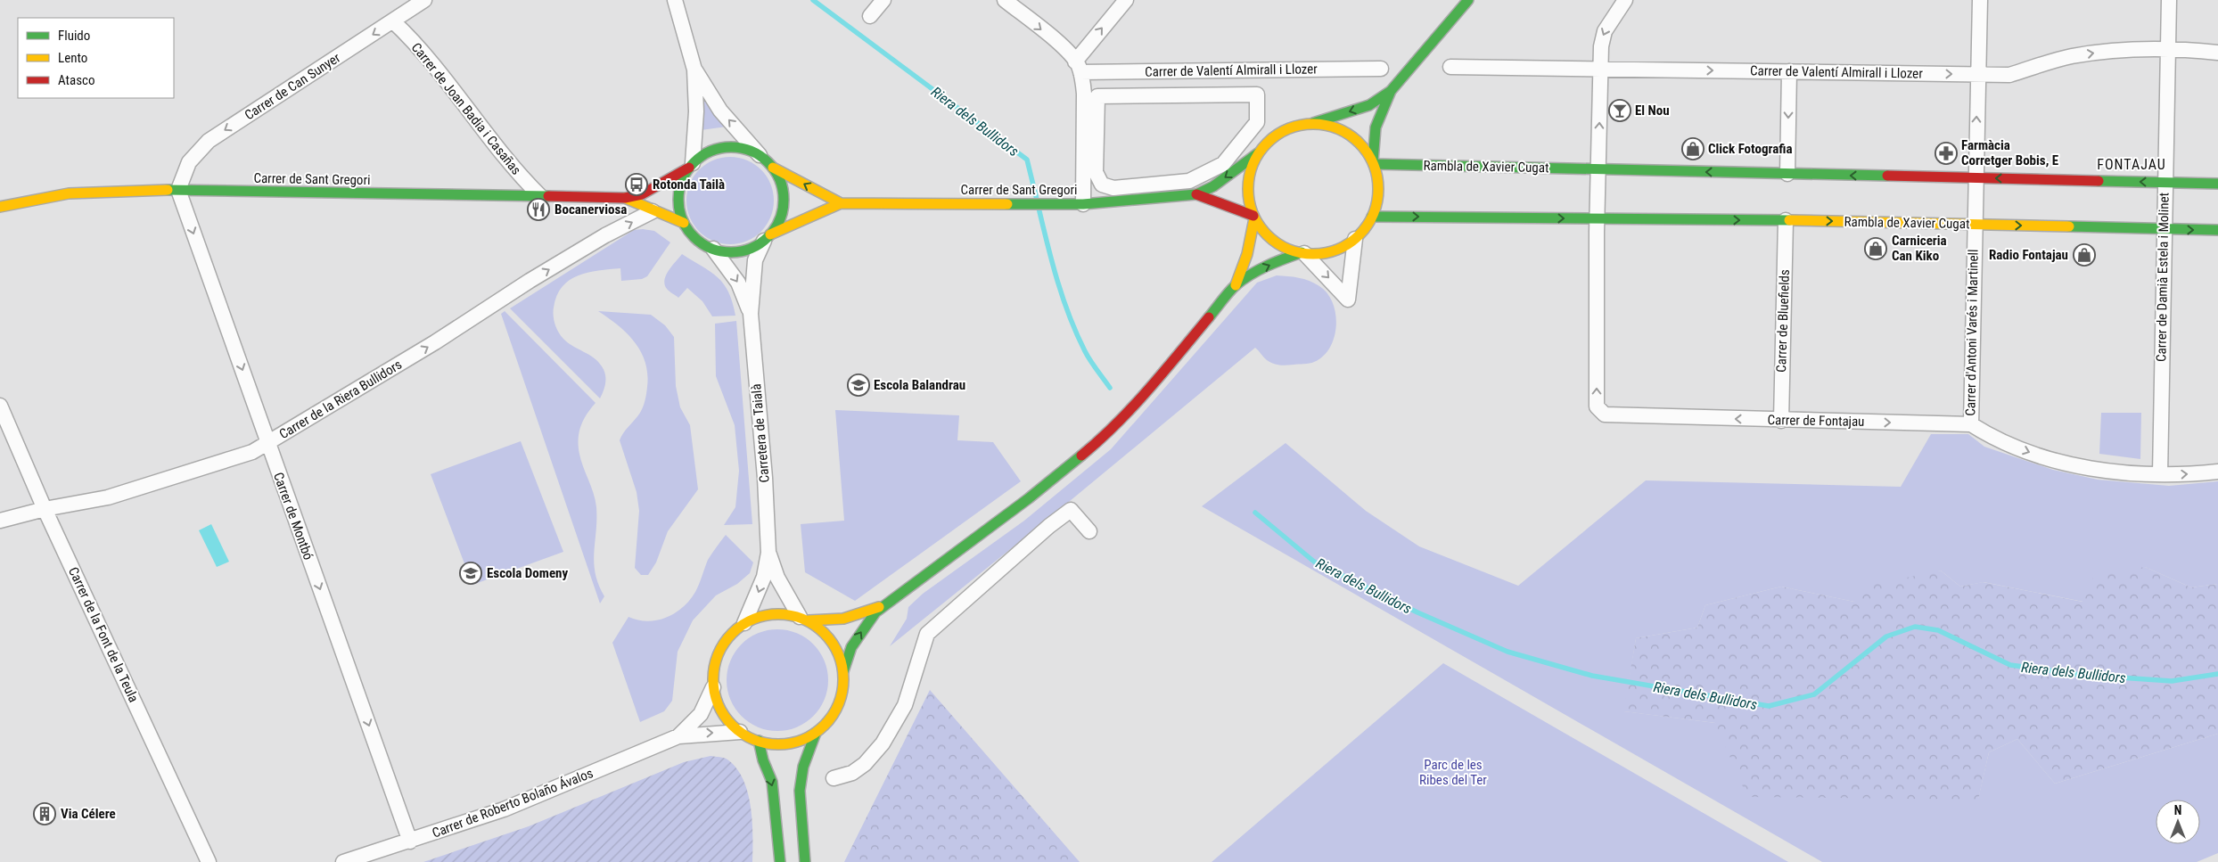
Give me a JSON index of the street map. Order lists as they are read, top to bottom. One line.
{"streets":{"main road":["Rambla de Xavier Cugat","Carrer de Sant Gregori"],"street":["Carrer de Valentí Almirall i Llozer","Carrer de Can Sunyer","Carrer de Joan Badia i Casañas","Carrer de Damià Estela i Molinet","Carrer de Bluefields","Carrer d'Antoni Varés i Martinell","Carrer de la Riera Bullidors","Carrer de Fontajau","Carretera de Taialà","Carrer de Montbó","Carrer de la Font de la Teula","Carrer de Roberto Bolaño Ávalos"]},"crossings":[["Carrer de Valentí Almirall i Llozer","Carrer de Damià Estela i Molinet"],["Carrer de Valentí Almirall i Llozer","Carrer d'Antoni Varés i Martinell"],["Carrer de Can Sunyer","Carrer de Joan Badia i Casañas"],["Carrer de Can Sunyer","Carrer de Sant Gregori"],["Carrer de Can Sunyer","Carrer de Montbó"],["Carrer de Joan Badia i Casañas","Carrer de Sant Gregori"],["Rambla de Xavier Cugat","Carrer de Sant Gregori"],["Rambla de Xavier Cugat","Carrer de Damià Estela i Molinet"],["Rambla de Xavier Cugat","Carrer de Bluefields"],["Rambla de Xavier Cugat","Carrer d'Antoni Varés i Martinell"],["Rambla de Xavier Cugat","Carrer de Fontajau"],["Carrer de Sant Gregori","Carrer de la Riera Bullidors"],["Carrer de Sant Gregori","Carretera de Taialà"],["Carrer de Sant Gregori","Carrer de Montbó"],["Carrer de Damià Estela i Molinet","Carrer de Fontajau"],["Carrer de Bluefields","Carrer de Fontajau"],["Carrer d'Antoni Varés i Martinell","Carrer de Fontajau"],["Carrer de la Riera Bullidors","Carrer de Montbó"],["Carrer de la Riera Bullidors","Carrer de la Font de la Teula"],["Carretera de Taialà","Carrer de Roberto Bolaño Ávalos"],["Carrer de Montbó","Carrer de Roberto Bolaño Ávalos"]],"one_way":["Carrer de Valentí Almirall i Llozer","Carrer de Can Sunyer","Carrer de la Riera Bullidors","Carrer de Montbó"],"districts":["FONTAJAU"],"water":["Riera dels Bullidors"],"parks":["Parc de les Ribes del Ter"],"places":{"bar":["El Nou"],"shop":["Click Fotografia","Carniceria Can Kiko","Radio Fontajau"],"pharmacy":["Farmàcia Corretger Bobis, E"],"bus stop":["Rotonda Tailà"],"restaurant":["Bocanerviosa"],"school or university":["Escola Balandrau","Escola Domeny"],"building":["Via Célere"]},"legend":["Fluido","Lento","Atasco"],"north":"top"}
